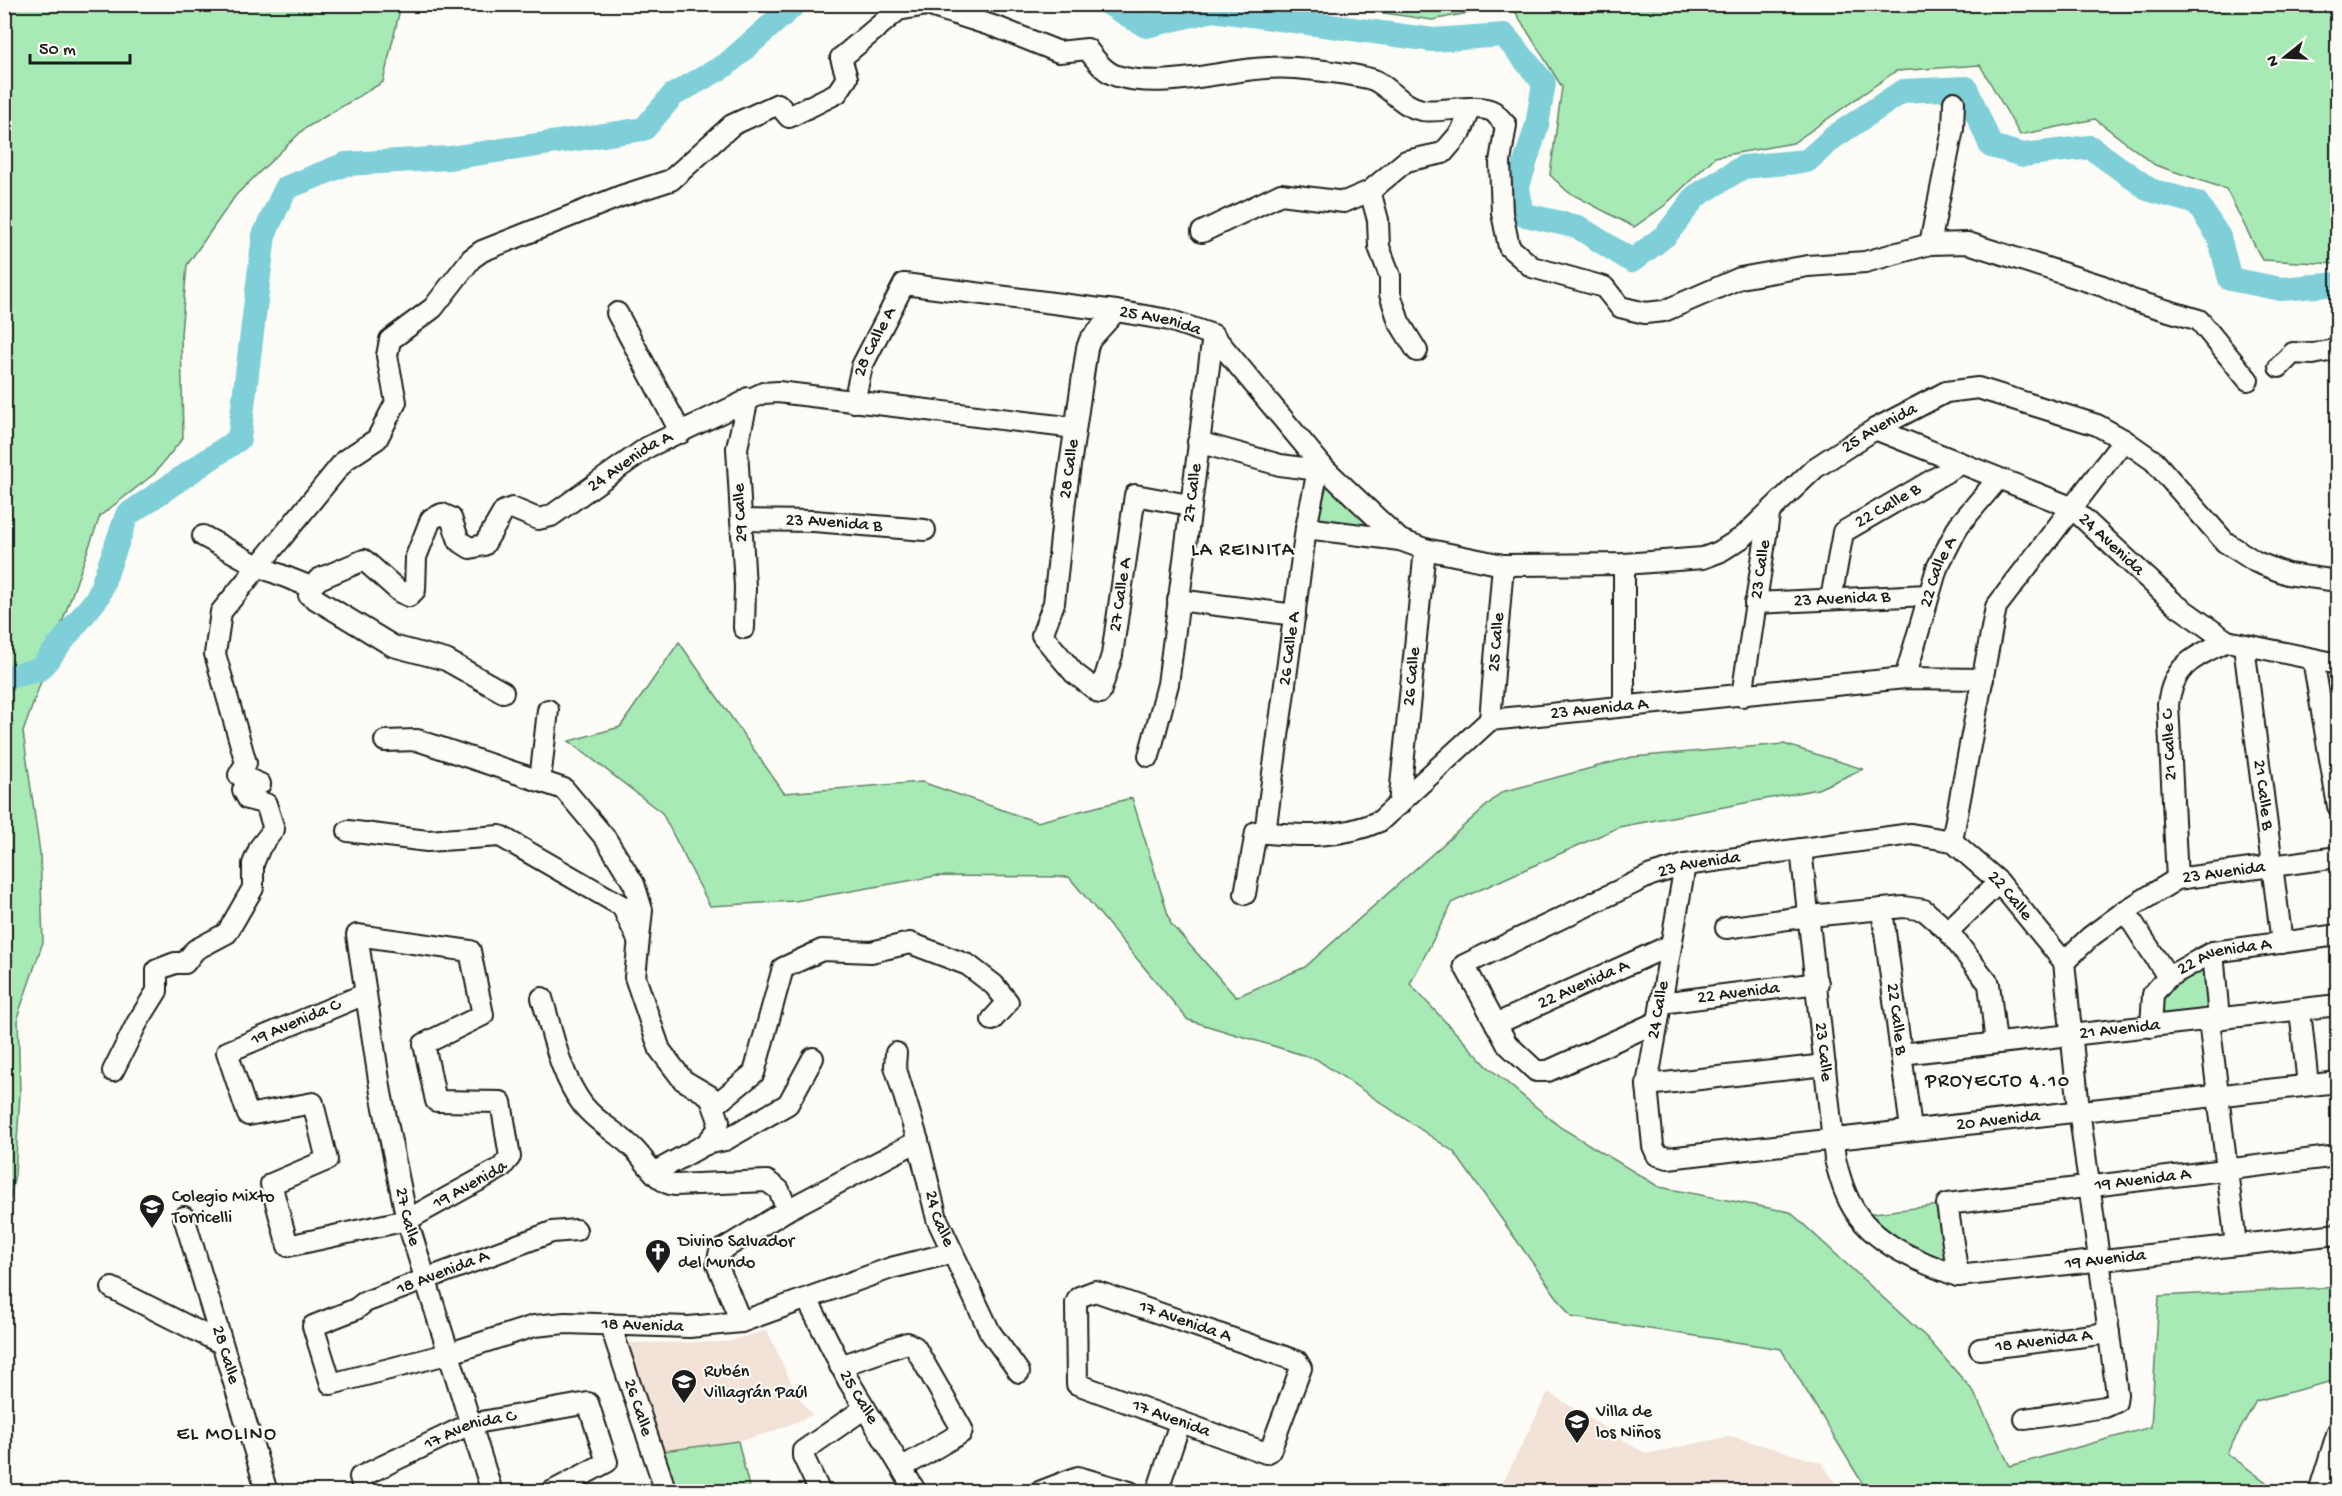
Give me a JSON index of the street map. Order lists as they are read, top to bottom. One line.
{"streets":{"street":["25 Avenida","28 Calle A","24 Avenida A","28 Calle","27 Calle","22 Calle B","29 Calle","23 Avenida B","24 Avenida","23 Calle","22 Calle A","27 Calle A","25 Calle","26 Calle A","26 Calle","23 Avenida A","21 Calle C","21 Calle B","23 Avenida","22 Calle","22 Avenida A","22 Avenida","24 Calle","19 Avenida C","21 Avenida","20 Avenida","19 Avenida A","19 Avenida","18 Avenida A","17 Avenida A","18 Avenida","17 Avenida","17 Avenida C"]},"crossings":[["25 Avenida","28 Calle A"],["25 Avenida","28 Calle"],["25 Avenida","27 Calle"],["25 Avenida","24 Avenida"],["25 Avenida","23 Calle"],["25 Avenida","25 Calle"],["25 Avenida","26 Calle A"],["25 Avenida","26 Calle"],["28 Calle A","24 Avenida A"],["24 Avenida A","28 Calle"],["24 Avenida A","29 Calle"],["28 Calle","27 Calle A"],["27 Calle","27 Calle A"],["27 Calle","19 Avenida C"],["27 Calle","19 Avenida"],["27 Calle","18 Avenida A"],["27 Calle","18 Avenida"],["27 Calle","17 Avenida C"],["22 Calle B","23 Avenida B"],["22 Calle B","24 Avenida"],["22 Calle B","21 Avenida"],["22 Calle B","20 Avenida"],["29 Calle","23 Avenida B"],["23 Avenida B","23 Calle"],["23 Avenida B","22 Calle A"],["24 Avenida","22 Calle A"],["24 Avenida","21 Calle C"],["24 Avenida","21 Calle B"],["23 Calle","23 Avenida A"],["23 Calle","23 Avenida"],["23 Calle","22 Avenida"],["23 Calle","20 Avenida"],["23 Calle","19 Avenida"],["22 Calle A","23 Avenida A"],["25 Calle","23 Avenida A"],["25 Calle","18 Avenida"],["26 Calle","18 Avenida"],["21 Calle C","21 Calle B"],["21 Calle C","23 Avenida"],["21 Calle B","23 Avenida"],["21 Calle B","22 Avenida A"],["23 Avenida","22 Calle"],["23 Avenida","22 Avenida A"],["23 Avenida","22 Avenida"],["23 Avenida","24 Calle"],["22 Avenida A","22 Avenida"],["22 Avenida A","24 Calle"],["22 Avenida A","21 Avenida"],["22 Avenida","24 Calle"],["24 Calle","20 Avenida"],["24 Calle","18 Avenida"],["19 Avenida C","19 Avenida"],["19 Avenida A","19 Avenida"],["18 Avenida A","18 Avenida"],["17 Avenida A","17 Avenida"]],"districts":["LA REINITA","PROYECTO 4.10","EL MOLINO"],"places":{"school or university":["Colegio Mixto Torricelli","Rubén Villagrán Paúl","Villa de los Niños"],"church":["Divino Salvador del Mundo"]},"scale_bar":"50 m","north":"left"}
